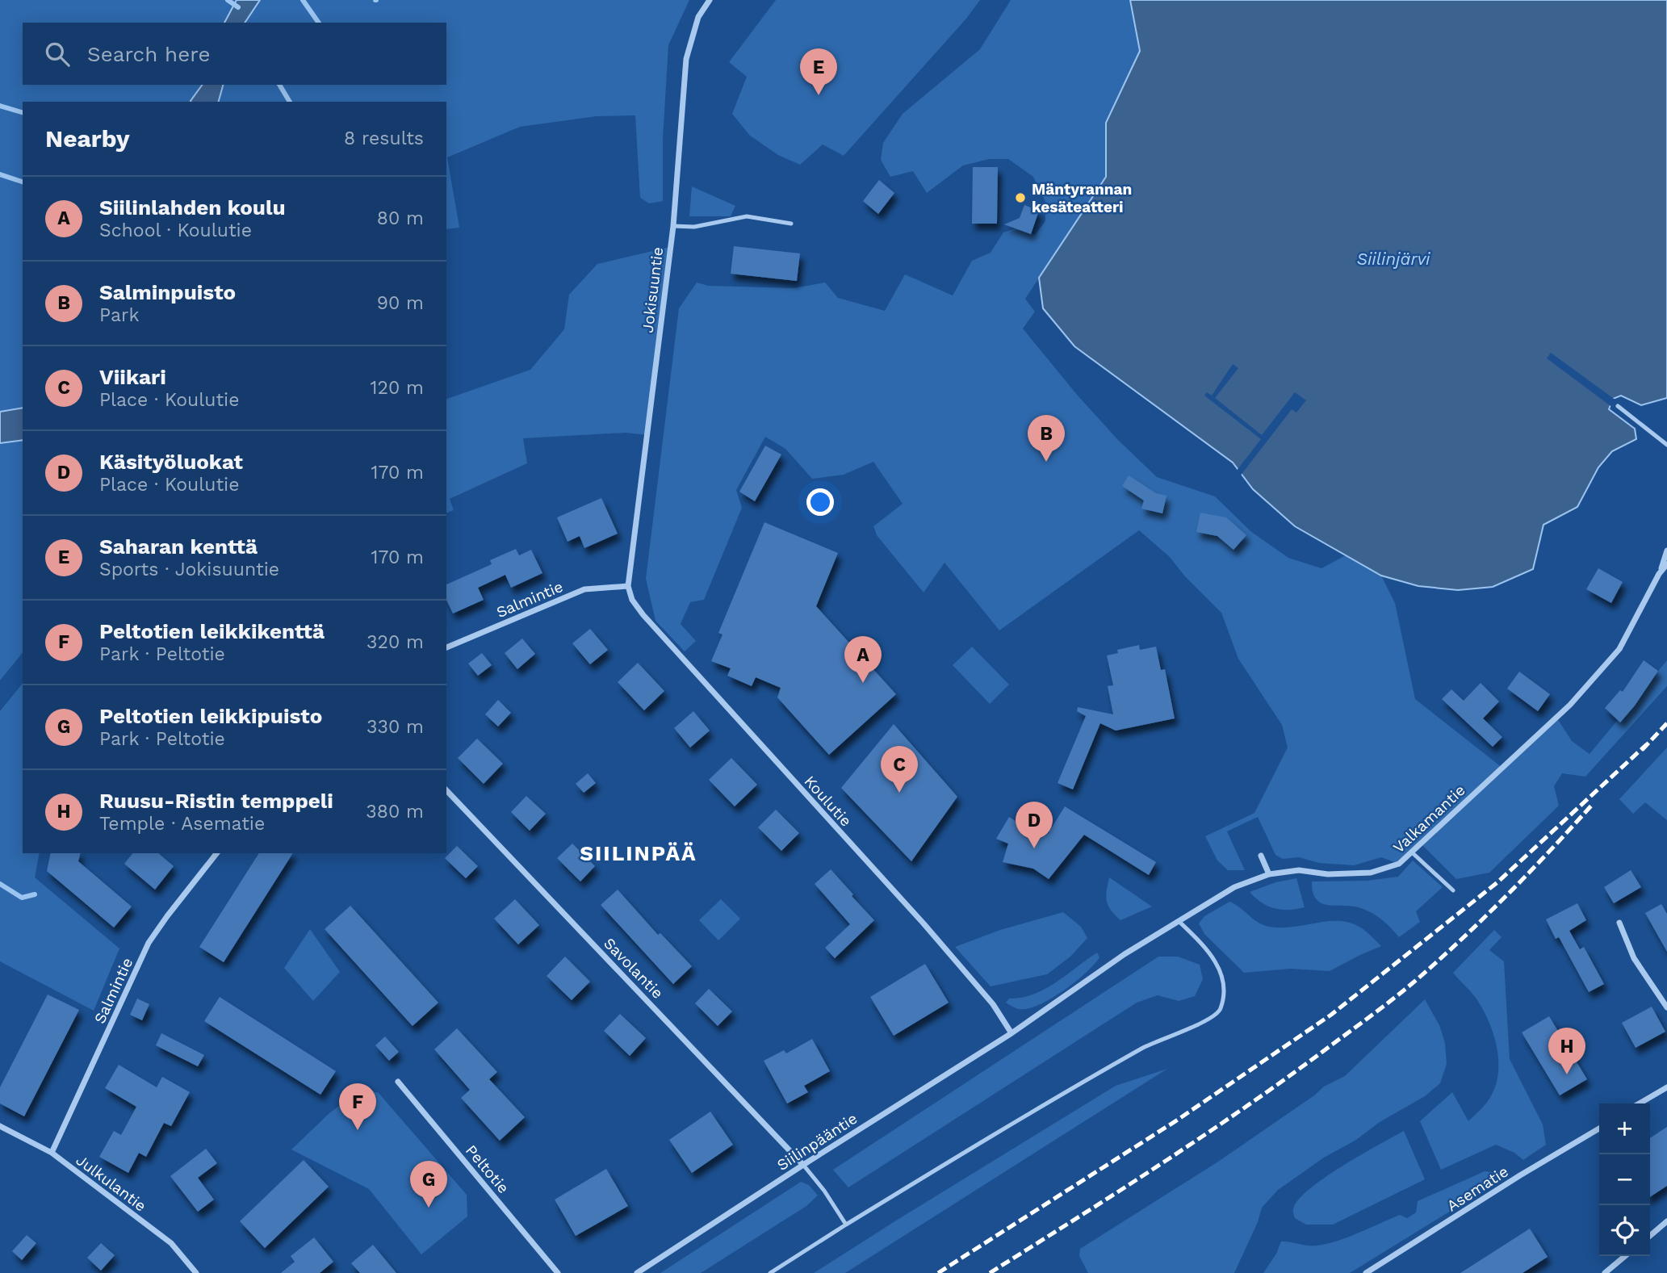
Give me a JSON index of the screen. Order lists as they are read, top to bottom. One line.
{"streets":{"street":["Jokisuuntie","Salmintie","Koulutie","Valkamantie","Savolantie","Siilinpääntie","Peltotie","Julkulantie","Asematie"]},"crossings":[["Jokisuuntie","Salmintie"],["Jokisuuntie","Koulutie"],["Salmintie","Koulutie"],["Salmintie","Julkulantie"],["Koulutie","Valkamantie"],["Koulutie","Siilinpääntie"],["Valkamantie","Siilinpääntie"],["Savolantie","Siilinpääntie"]],"districts":["SIILINPÄÄ"],"water":["Siilinjärvi"],"places":["Mäntyrannan kesäteatteri"],"page":{"search":"Search here","pins":["E","B","A","C","D","H","F","G"],"heading":["Nearby","8 results"],"list":[{"mark":"A","name":"Siilinlahden koulu","note":"School · Koulutie","value":"80 m"},{"mark":"B","name":"Salminpuisto","note":"Park","value":"90 m"},{"mark":"C","name":"Viikari","note":"Place · Koulutie","value":"120 m"},{"mark":"D","name":"Käsityöluokat","note":"Place · Koulutie","value":"170 m"},{"mark":"E","name":"Saharan kenttä","note":"Sports · Jokisuuntie","value":"170 m"},{"mark":"F","name":"Peltotien leikkikenttä","note":"Park · Peltotie","value":"320 m"},{"mark":"G","name":"Peltotien leikkipuisto","note":"Park · Peltotie","value":"330 m"},{"mark":"H","name":"Ruusu-Ristin temppeli","note":"Temple · Asematie","value":"380 m"}],"map_buttons":["+","−"]}}
